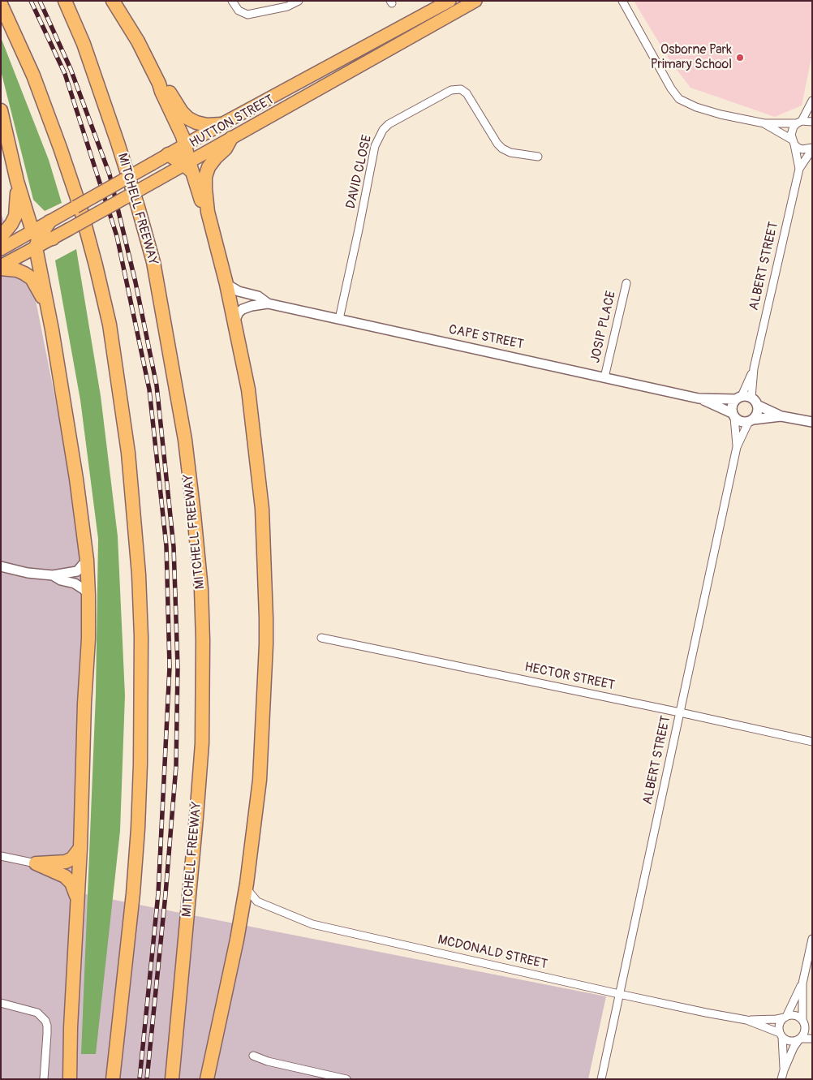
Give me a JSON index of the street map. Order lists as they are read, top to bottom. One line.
{"streets":{"highway":["MITCHELL FREEWAY"],"main road":["HUTTON STREET"],"street":["DAVID CLOSE","ALBERT STREET","JOSIP PLACE","CAPE STREET","HECTOR STREET","MCDONALD STREET"]},"crossings":[["DAVID CLOSE","CAPE STREET"],["ALBERT STREET","CAPE STREET"],["ALBERT STREET","HECTOR STREET"],["ALBERT STREET","MCDONALD STREET"],["JOSIP PLACE","CAPE STREET"]],"places":["Osborne Park Primary School"]}
